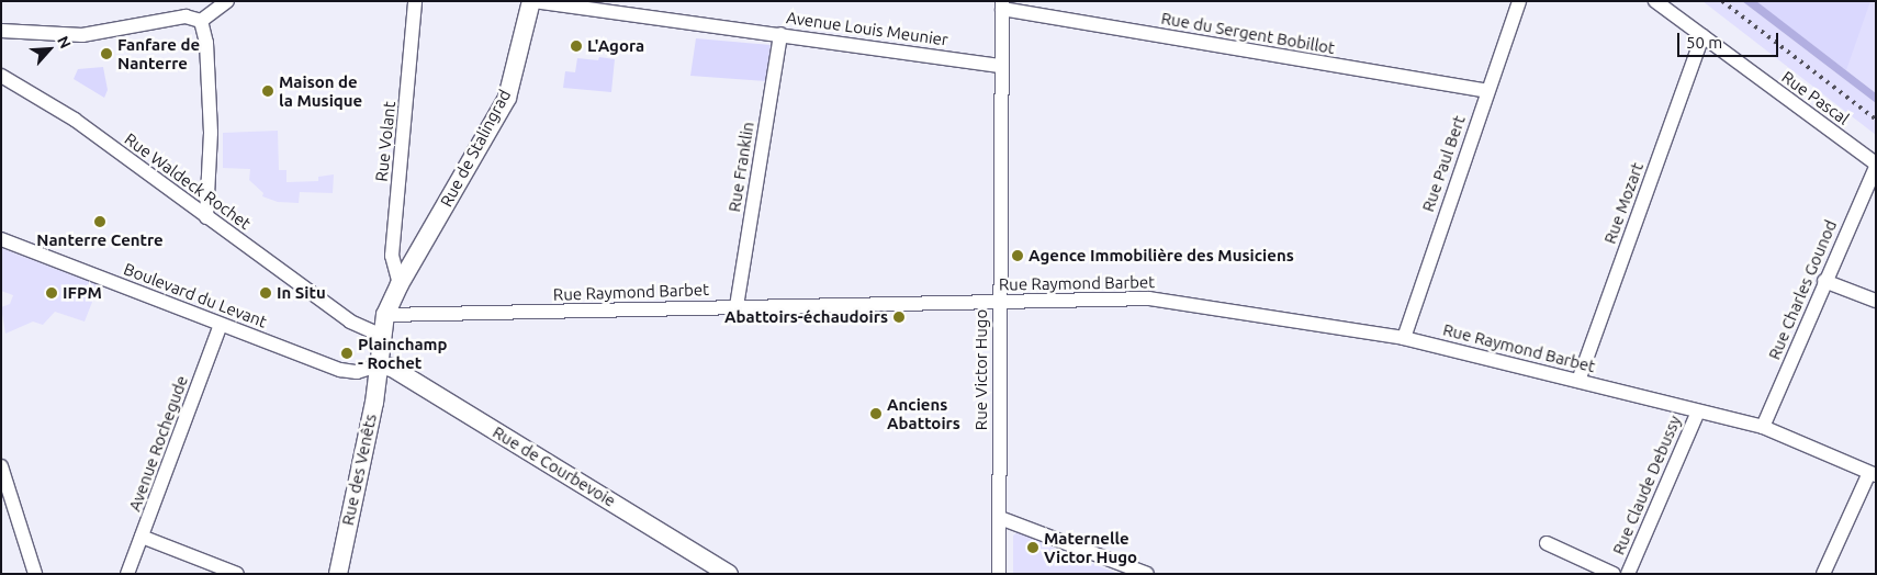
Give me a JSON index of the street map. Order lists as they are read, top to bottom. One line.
{"streets":{"street":["Avenue Louis Meunier","Rue du Sergent Bobillot","Rue Pascal","Rue Volant","Rue de Stalingrad","Rue Paul Bert","Rue Franklin","Rue Waldeck Rochet","Rue Mozart","Rue Raymond Barbet","Rue Charles Gounod","Boulevard du Levant","Rue Victor Hugo","Avenue Rochegude","Rue de Courbevoie","Rue des Venêts","Rue Claude Debussy"]},"crossings":[["Avenue Louis Meunier","Rue de Stalingrad"],["Avenue Louis Meunier","Rue Franklin"],["Avenue Louis Meunier","Rue Victor Hugo"],["Rue du Sergent Bobillot","Rue Paul Bert"],["Rue du Sergent Bobillot","Rue Victor Hugo"],["Rue Pascal","Rue Mozart"],["Rue Pascal","Rue Charles Gounod"],["Rue Volant","Rue de Stalingrad"],["Rue de Stalingrad","Rue Raymond Barbet"],["Rue de Stalingrad","Rue des Venêts"],["Rue Paul Bert","Rue Raymond Barbet"],["Rue Franklin","Rue Raymond Barbet"],["Rue Waldeck Rochet","Rue des Venêts"],["Rue Mozart","Rue Raymond Barbet"],["Rue Raymond Barbet","Rue Charles Gounod"],["Rue Raymond Barbet","Rue Victor Hugo"],["Rue Raymond Barbet","Rue des Venêts"],["Rue Raymond Barbet","Rue Claude Debussy"],["Boulevard du Levant","Avenue Rochegude"],["Boulevard du Levant","Rue de Courbevoie"],["Boulevard du Levant","Rue des Venêts"],["Rue de Courbevoie","Rue des Venêts"]],"places":["L'Agora","Fanfare de Nanterre","Maison de la Musique","Nanterre Centre","Agence Immobilière des Musiciens","IFPM","In Situ","Abattoirs-échaudoirs","Plainchamp - Rochet","Anciens Abattoirs","Maternelle Victor Hugo"],"scale_bar":"50 m","north":"top right"}
